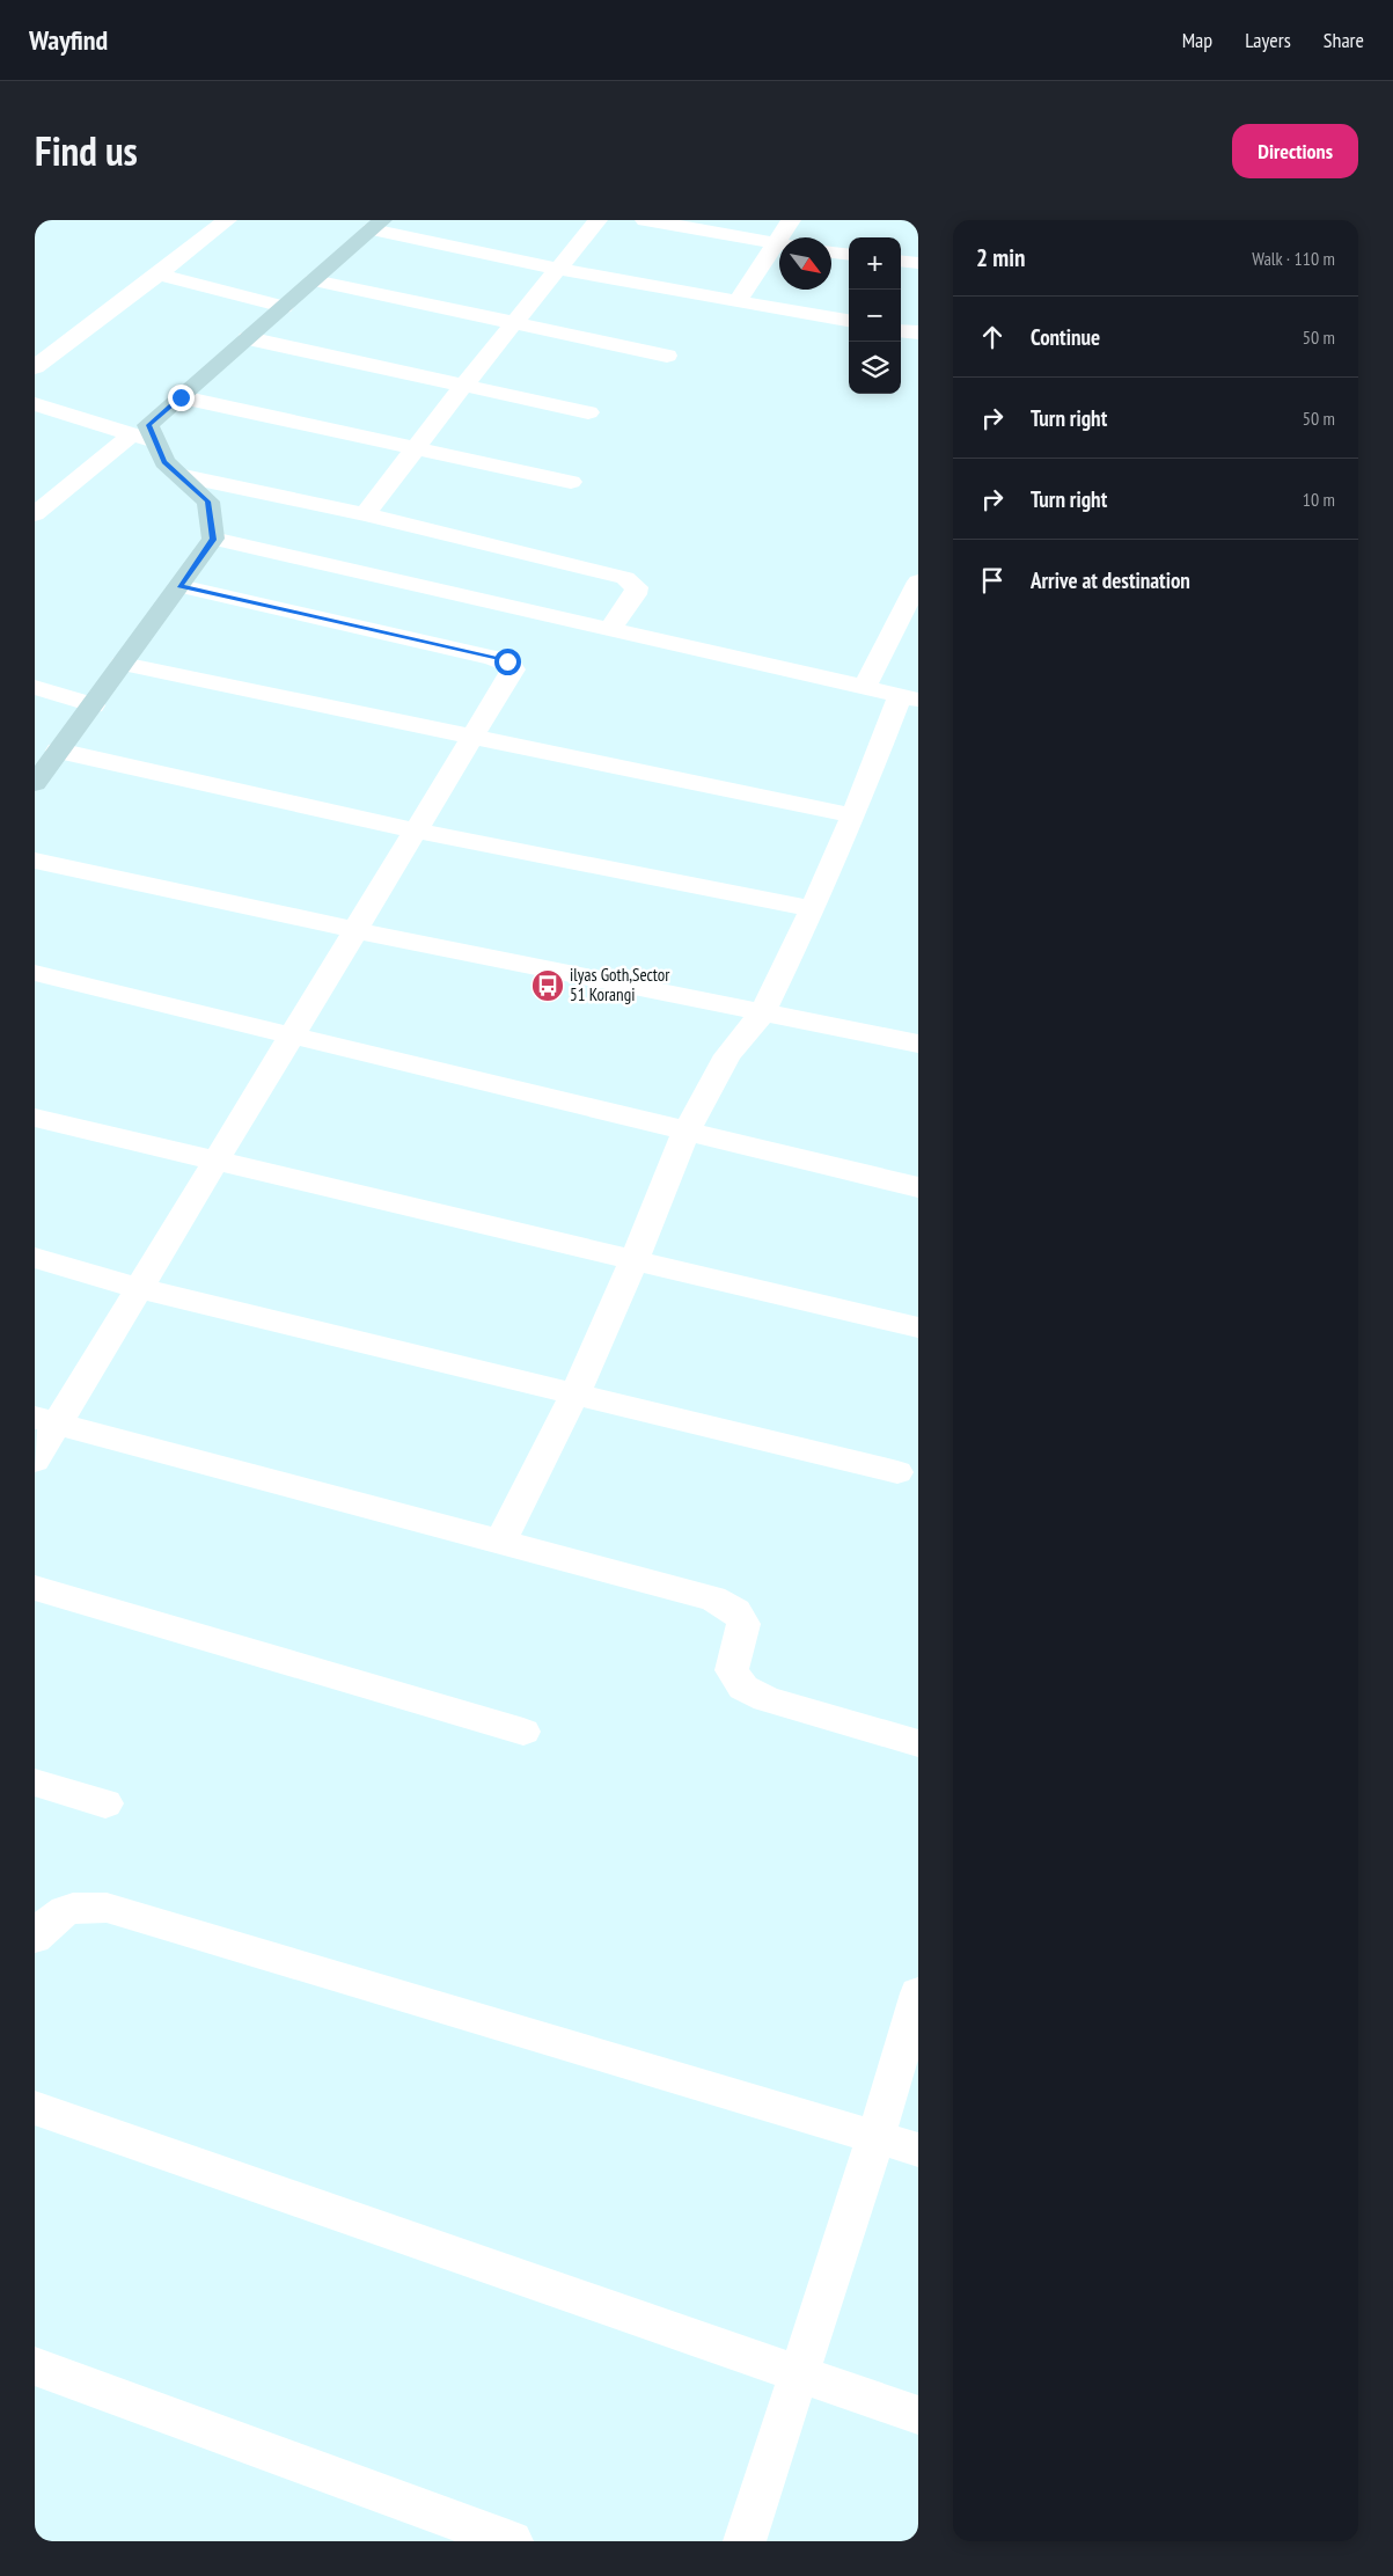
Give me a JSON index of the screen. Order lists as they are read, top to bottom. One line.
{"places":{"bus stop":["ilyas Goth,Sector 51 Korangi"]},"north":"bottom right","page":{"header":"Wayfind","nav":["Map","Layers","Share"],"title":"Find us","buttons":"Directions","heading":["2 min","Walk · 110 m"],"map_buttons":["+","−"],"list":[["Continue","50 m"],["Turn right","50 m"],["Turn right","10 m"],"Arrive at destination"]}}
